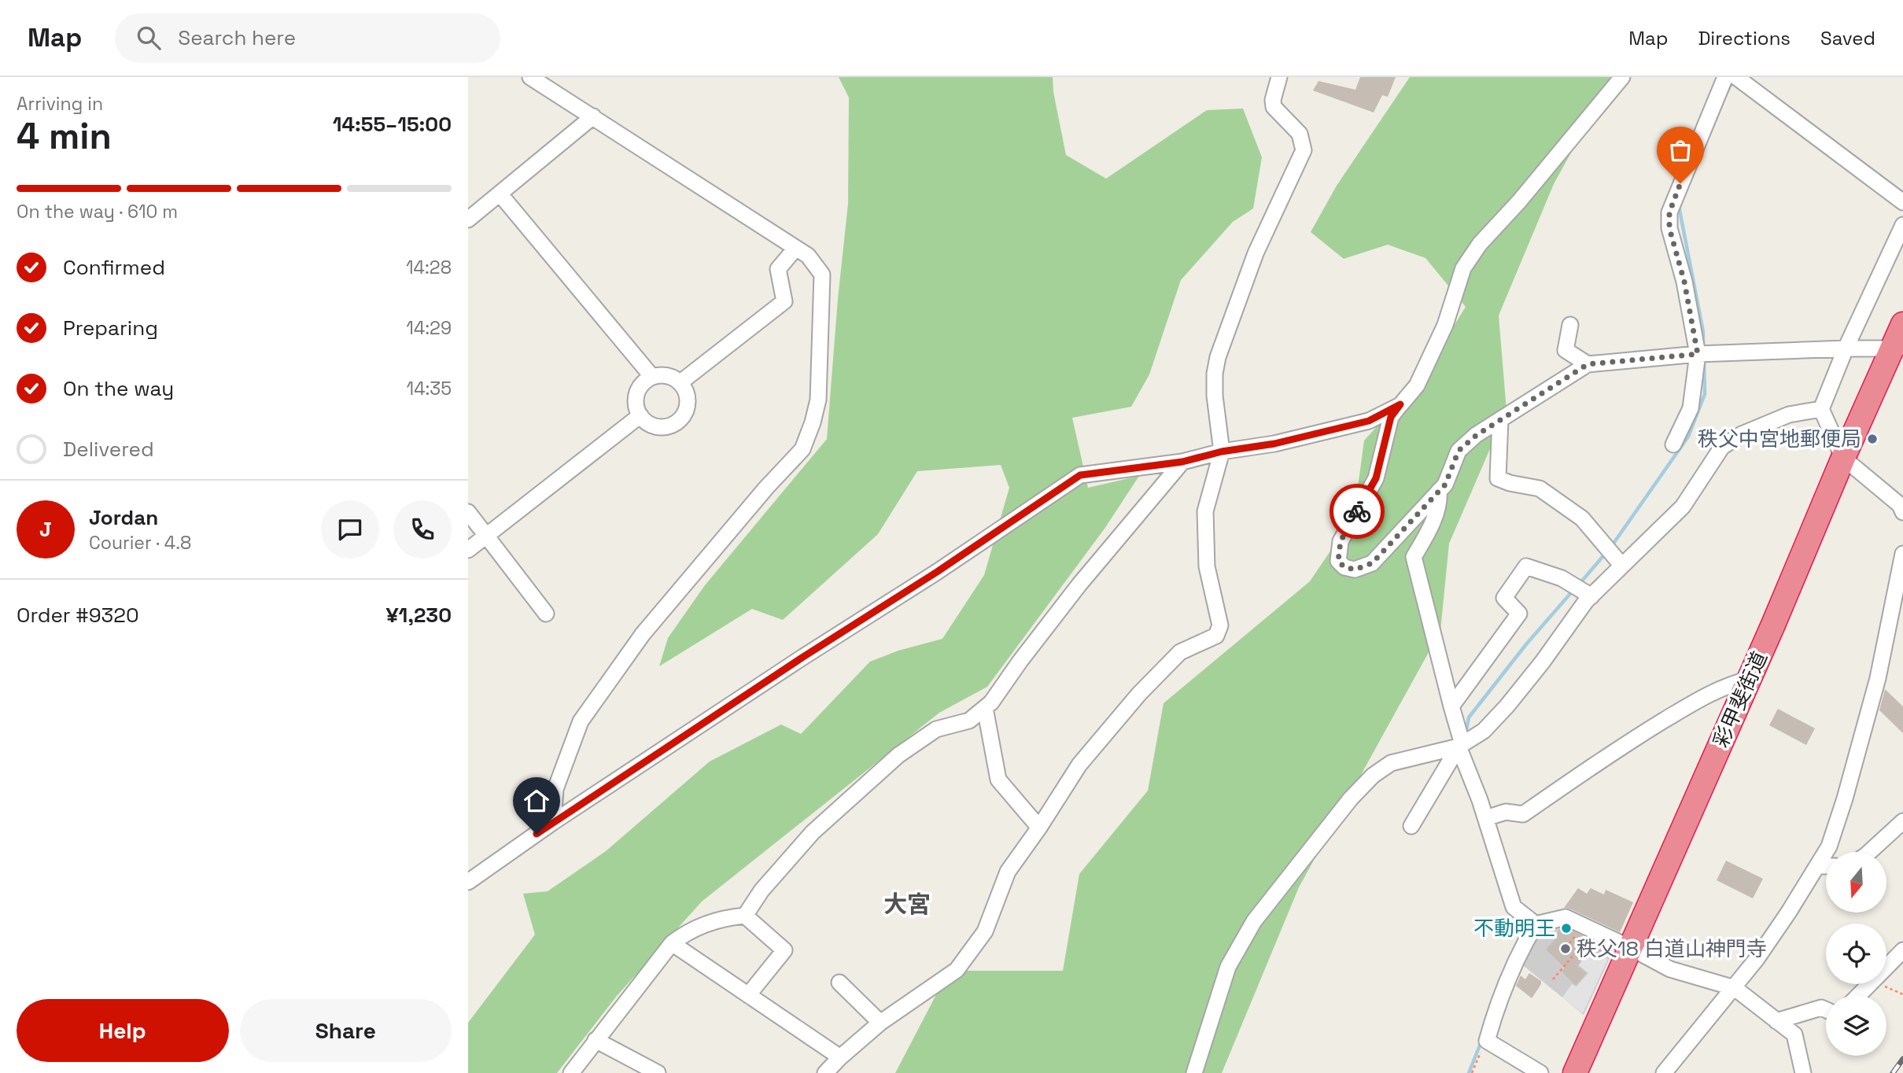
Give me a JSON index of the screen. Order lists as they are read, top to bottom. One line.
{"streets":{"highway":["彩甲斐街道"]},"districts":["大宮"],"places":["秩父中宮地郵便局","不動明王","秩父18 白道山神門寺"],"north":"bottom","page":{"header":"Map","search":"Search here","nav":["Map","Directions","Saved"],"heading":["4 min","Arriving in","14:55–15:00"],"panel":["Jordan","Courier · 4.8","Order #9320","¥1,230"],"bar":"On the way · 610 m","list":[["Confirmed","14:28"],["Preparing","14:29"],["On the way","14:35"],"Delivered"],"round":"J","buttons":["Help","Share"]}}
